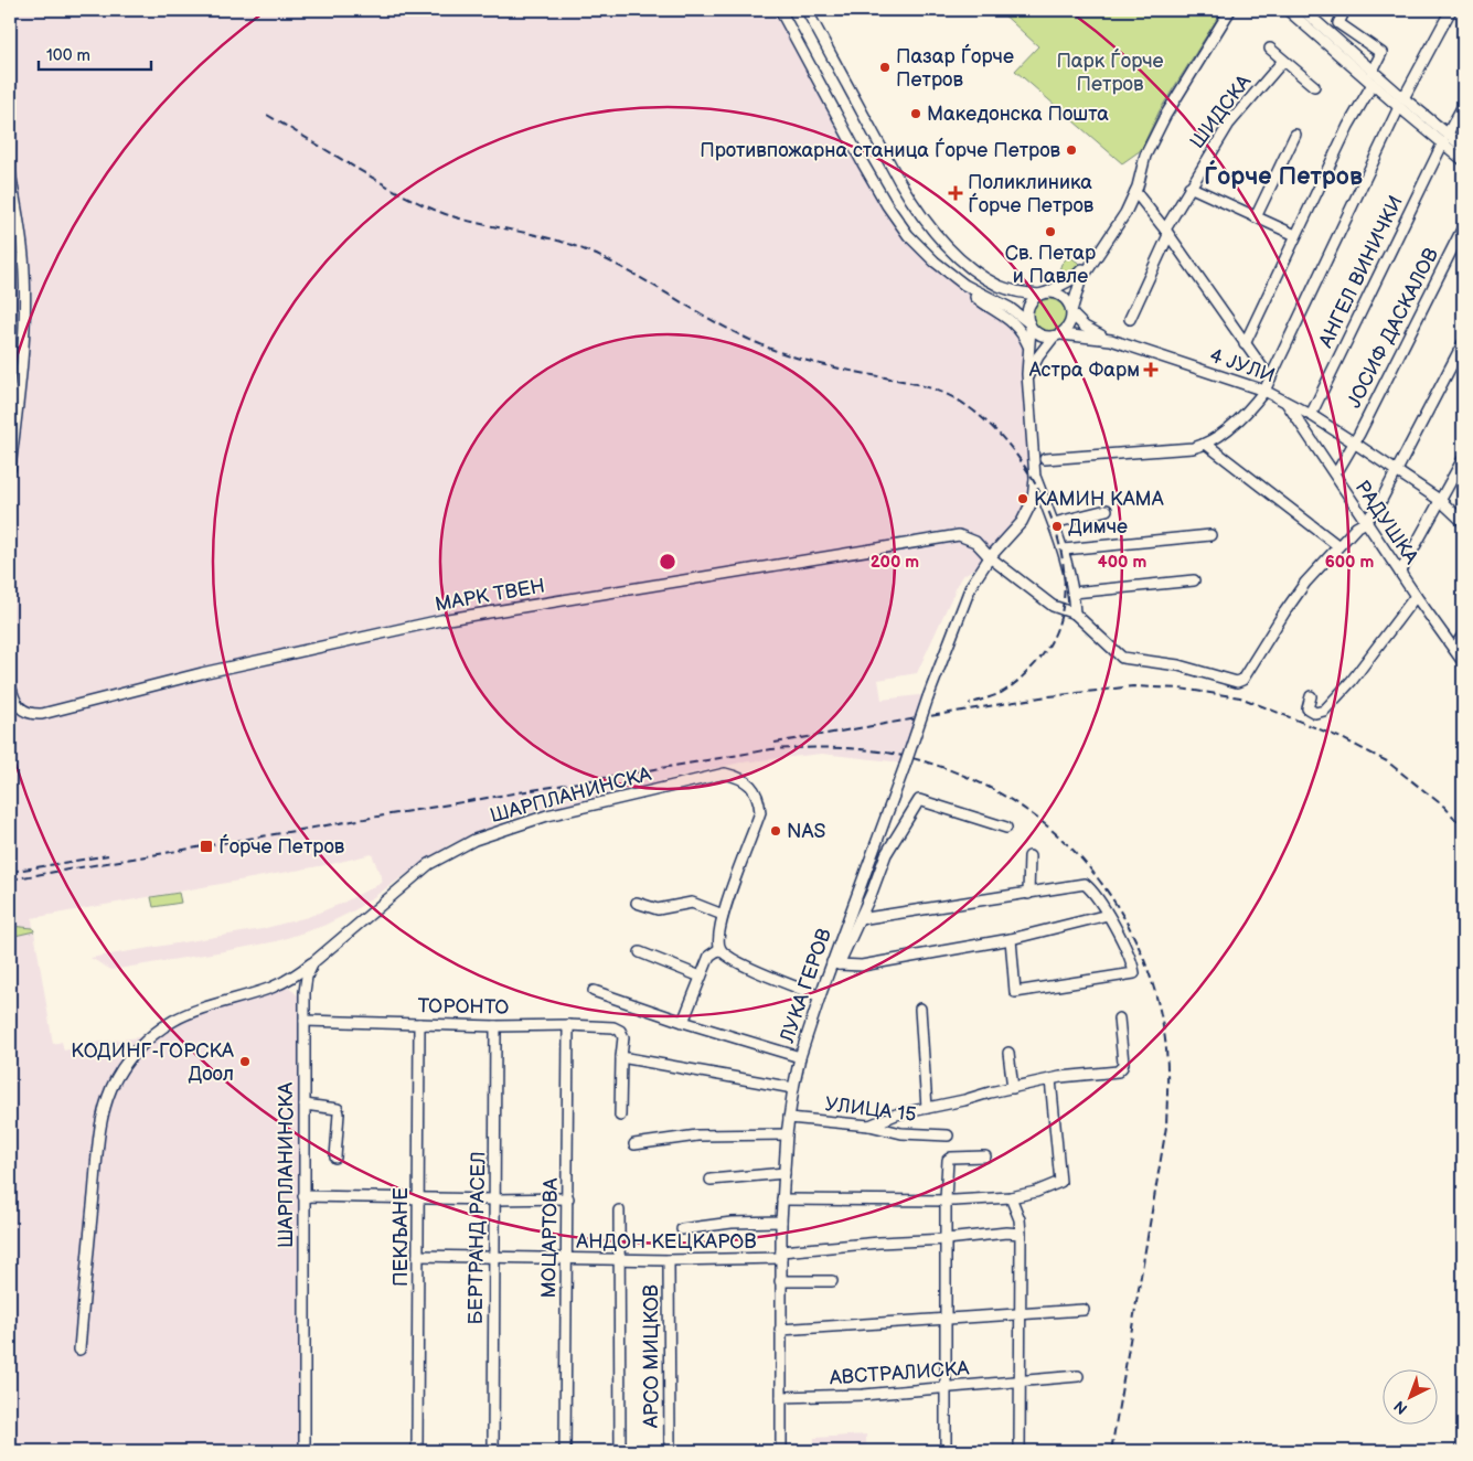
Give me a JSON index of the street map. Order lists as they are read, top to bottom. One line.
{"streets":{"street":["ШИДСКА","АНГЕЛ ВИНИЧКИ","ЈОСИФ ДАСКАЛОВ","4 ЈУЛИ","РАДУШКА","МАРК ТВЕН","ШАРПЛАНИНСКА","ЛУКА ГЕРОВ","ТОРОНТО","УЛИЦА 15","ПЕКЉАНЕ","БЕРТРАНД РАСЕЛ","МОЦАРТОВА","АНДОН КЕЦКАРОВ","АРСО МИЦКОВ","АВСТРАЛИСКА"]},"crossings":[["АНГЕЛ ВИНИЧКИ","4 ЈУЛИ"],["ЈОСИФ ДАСКАЛОВ","4 ЈУЛИ"],["4 ЈУЛИ","РАДУШКА"],["4 ЈУЛИ","ЛУКА ГЕРОВ"],["МАРК ТВЕН","ЛУКА ГЕРОВ"],["ШАРПЛАНИНСКА","ТОРОНТО"],["ЛУКА ГЕРОВ","УЛИЦА 15"],["ЛУКА ГЕРОВ","АНДОН КЕЦКАРОВ"],["ЛУКА ГЕРОВ","АВСТРАЛИСКА"],["ТОРОНТО","ПЕКЉАНЕ"],["ТОРОНТО","БЕРТРАНД РАСЕЛ"],["ТОРОНТО","МОЦАРТОВА"],["ПЕКЉАНЕ","АНДОН КЕЦКАРОВ"],["БЕРТРАНД РАСЕЛ","АНДОН КЕЦКАРОВ"],["МОЦАРТОВА","АНДОН КЕЦКАРОВ"],["АНДОН КЕЦКАРОВ","АРСО МИЦКОВ"]],"districts":["Ѓорче Петров"],"parks":["Парк Ѓорче Петров"],"places":{"other":["Пазар Ѓорче Петров","Македонска Пошта","Противпожарна станица Ѓорче Петров","Св. Петар и Павле","КАМИН КАМА","Димче","NAS","КОДИНГ-ГОРСКА Доол"],"health":["Поликлиника Ѓорче Петров","Астра Фарм"],"transit":["Ѓорче Петров"]},"scale_bar":"100 m","north":"bottom left","rings":["200 m","400 m","600 m"]}
